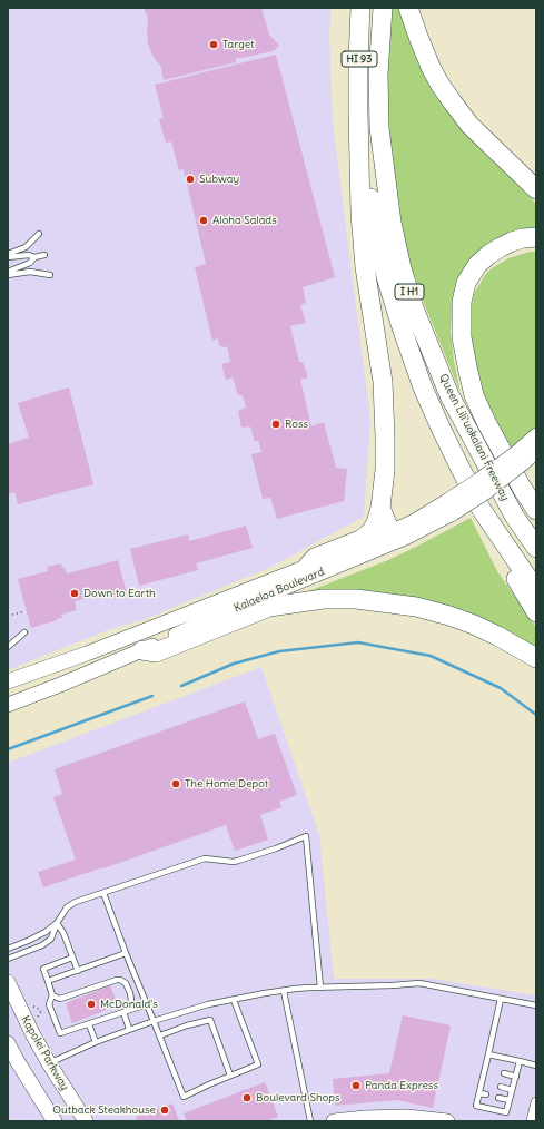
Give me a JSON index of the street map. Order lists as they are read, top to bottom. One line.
{"streets":{"highway":["HI 93","I H1","Queen Liliʻuokalani Freeway"],"main road":["Kalaeloa Boulevard","Kapolei Parkway"]},"crossings":[["HI 93","Queen Liliʻuokalani Freeway"]],"places":["Target","Subway","Aloha Salads","Ross","Down to Earth","The Home Depot","McDonald's","Panda Express","Boulevard Shops","Outback Steakhouse"]}
